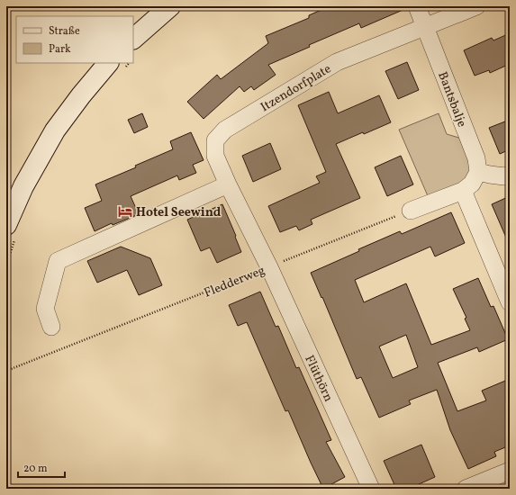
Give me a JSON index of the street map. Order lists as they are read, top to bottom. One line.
{"streets":{"street":["Itzendorfplate","Bantsbalje","Flüthörn"],"path":["Fledderweg"]},"crossings":[["Itzendorfplate","Bantsbalje"],["Itzendorfplate","Fledderweg"],["Itzendorfplate","Flüthörn"],["Fledderweg","Flüthörn"]],"places":{"hotel":["Hotel Seewind"]},"legend":["Straße","Park"],"scale_bar":"20 m"}
